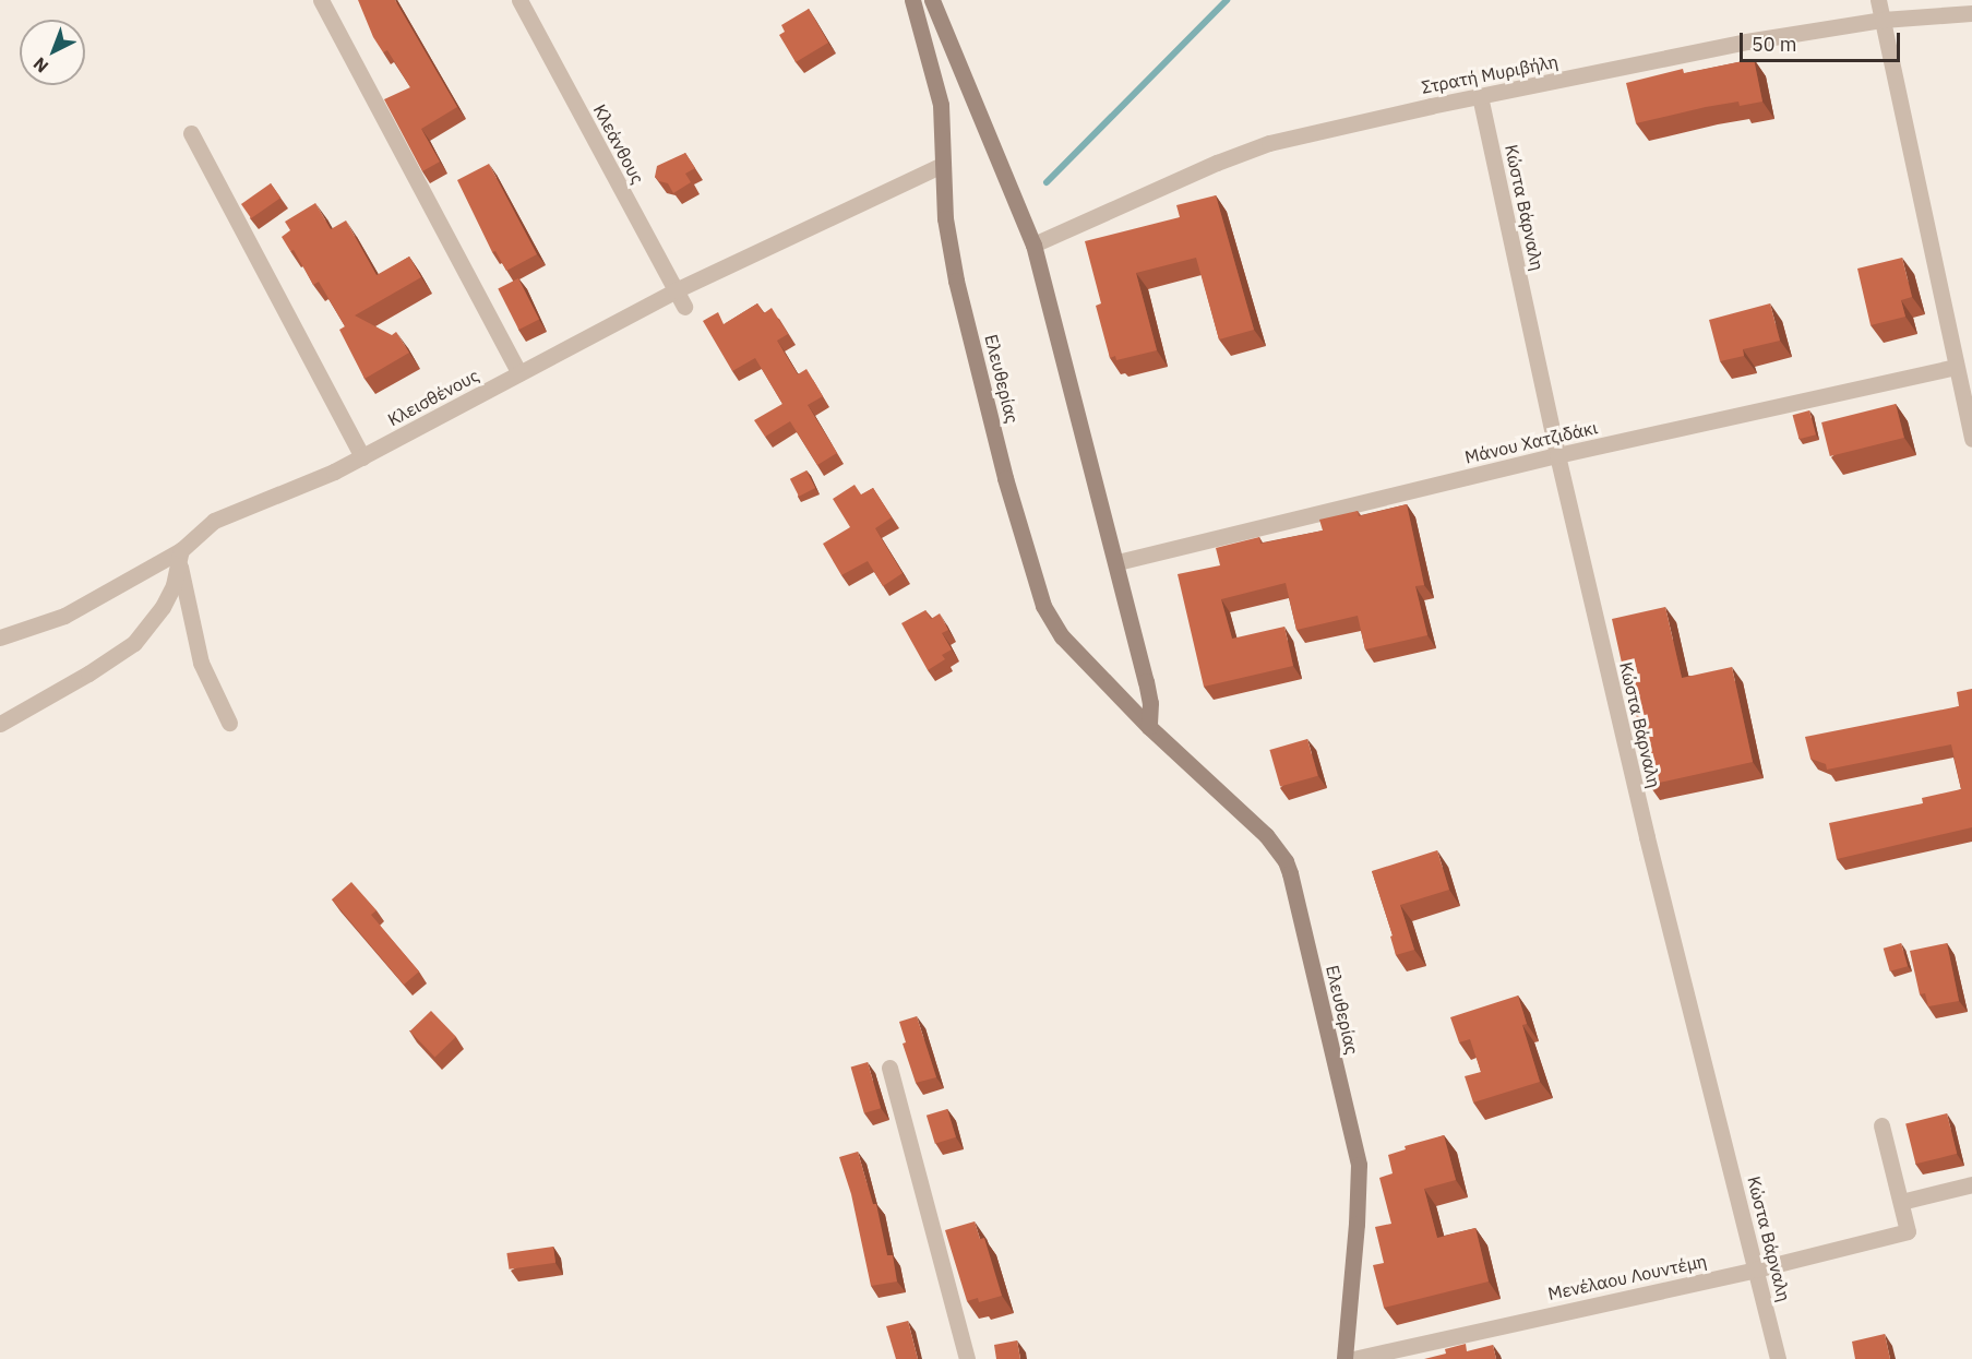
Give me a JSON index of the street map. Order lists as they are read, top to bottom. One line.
{"streets":{"street":["Στρατή Μυριβήλη","Κλεάνθους","Κώστα Βάρναλη","Ελευθερίας","Κλεισθένους","Μάνου Χατζιδάκι","Μενέλαου Λουντέμη"]},"crossings":[["Στρατή Μυριβήλη","Κώστα Βάρναλη"],["Κλεάνθους","Κλεισθένους"],["Κώστα Βάρναλη","Μάνου Χατζιδάκι"],["Κώστα Βάρναλη","Μενέλαου Λουντέμη"],["Ελευθερίας","Κλεισθένους"]],"scale_bar":"50 m","north":"bottom left"}
